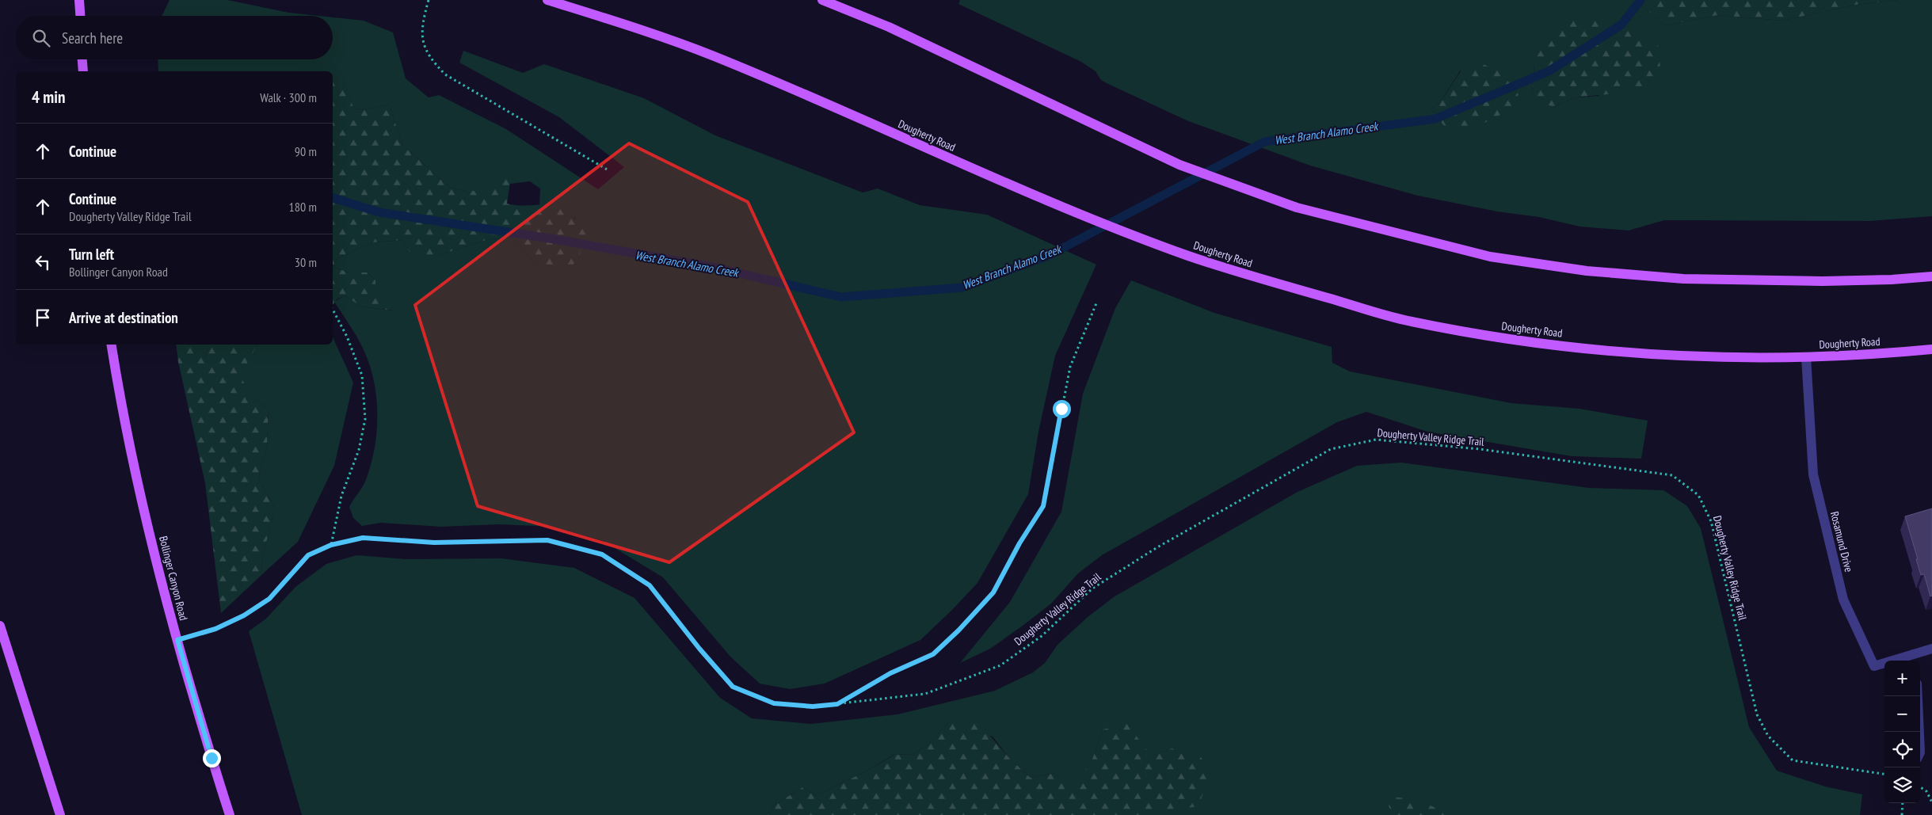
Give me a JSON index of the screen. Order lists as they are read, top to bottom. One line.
{"streets":{"main road":["Dougherty Road","Bollinger Canyon Road"],"street":["Rosamund Drive"],"path":["Dougherty Valley Ridge Trail"]},"crossings":[["Dougherty Road","Rosamund Drive"],["Dougherty Valley Ridge Trail","Bollinger Canyon Road"]],"water":["West Branch Alamo Creek"],"page":{"search":"Search here","heading":["4 min","Walk · 300 m"],"list":[["Continue","90 m"],["Continue","Dougherty Valley Ridge Trail","180 m"],["Turn left","Bollinger Canyon Road","30 m"],"Arrive at destination"],"map_buttons":["+","−"]}}
